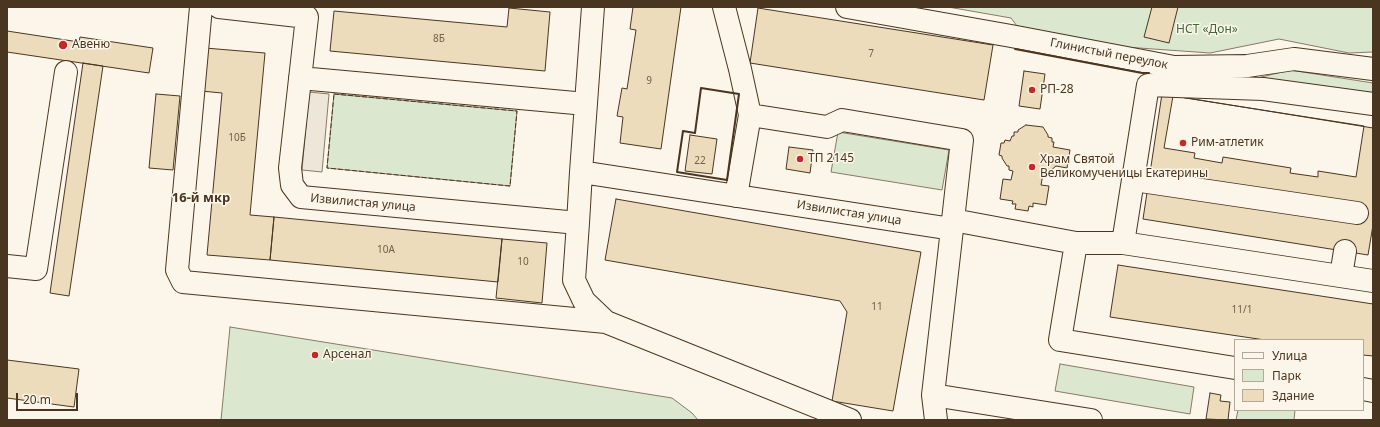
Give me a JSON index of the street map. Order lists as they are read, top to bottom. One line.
{"streets":{"street":["Глинистый переулок","Извилистая улица"]},"districts":["16-й мкр"],"parks":["НСТ «Дон»"],"places":["Авеню","РП-28","Рим-атлетик","ТП 2145","Храм Святой Великомученицы Екатерины","Арсенал"],"house_numbers":["8Б","7","9","10Б","22","10А","10","11","11/1"],"legend":["Улица","Парк","Здание"],"scale_bar":"20 m"}
